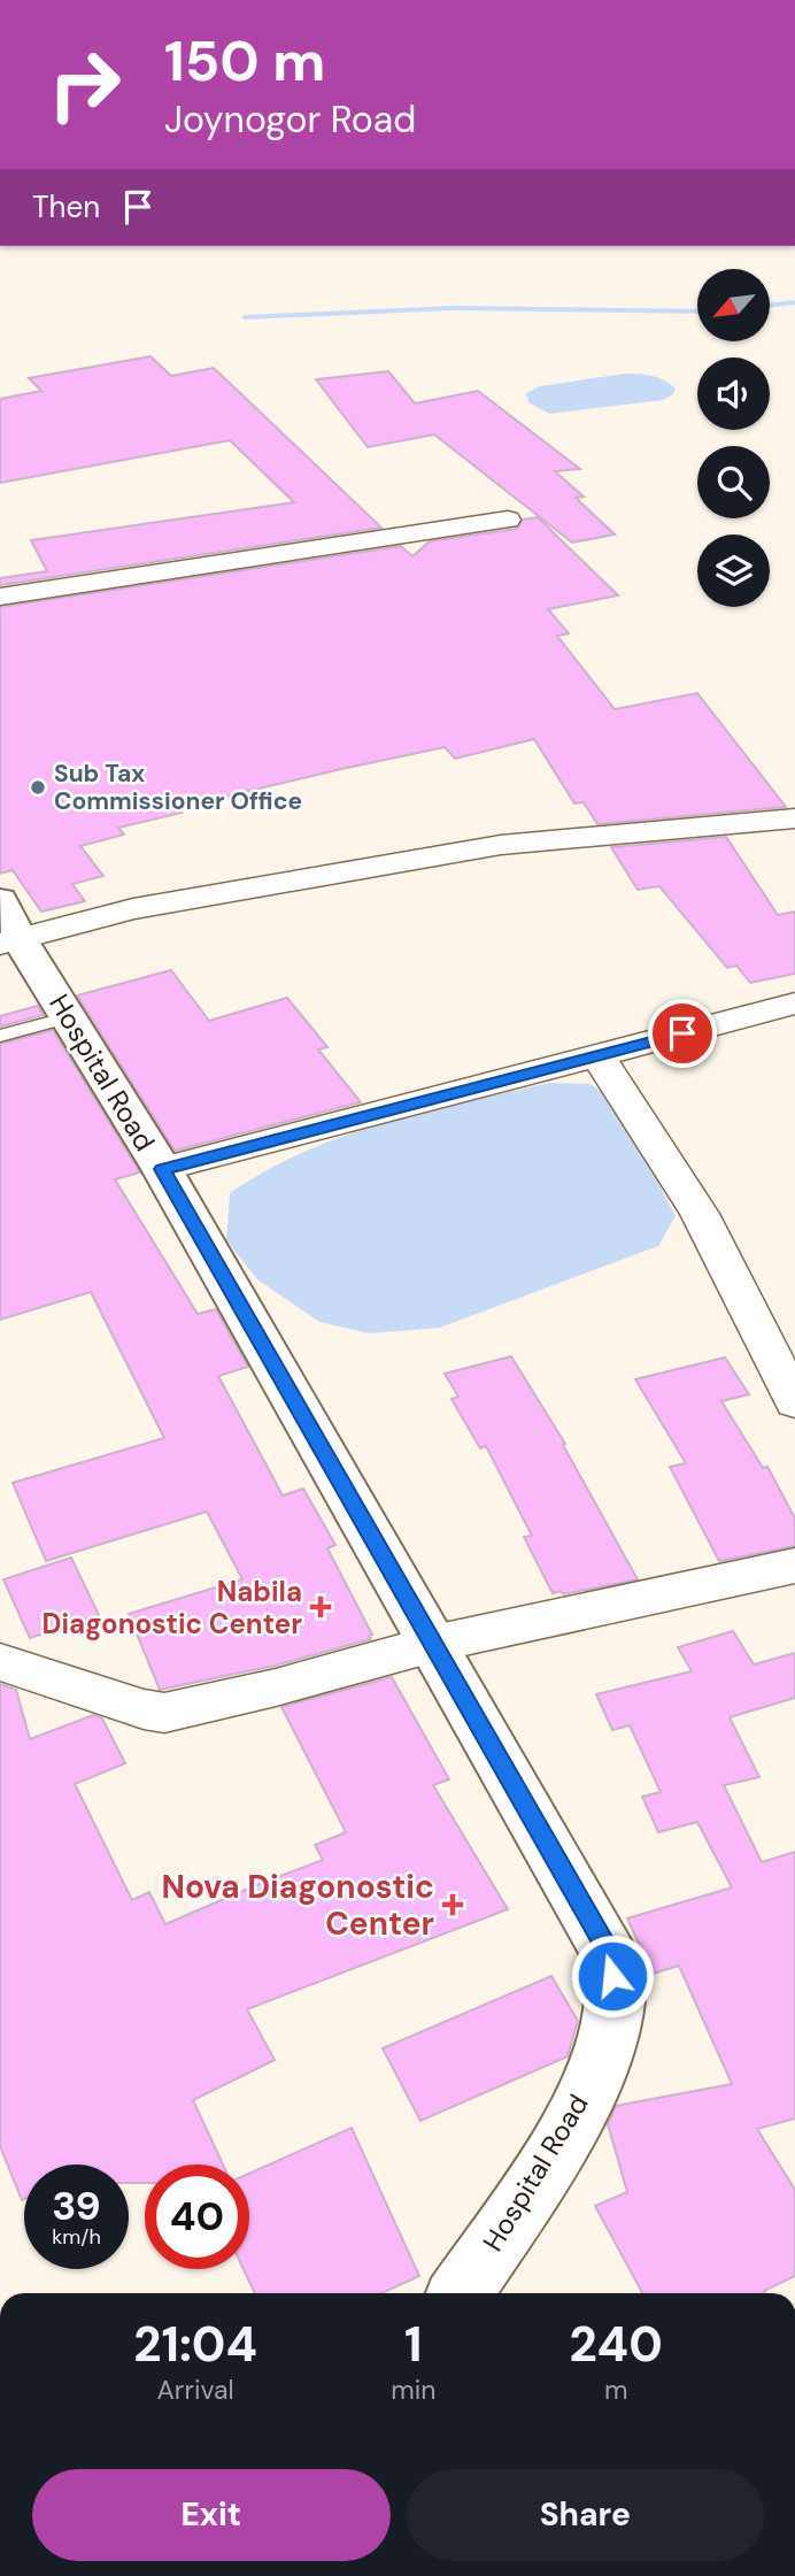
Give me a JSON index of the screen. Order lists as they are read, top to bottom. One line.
{"streets":{"street":["Hospital Road"]},"places":{"other":["Sub Tax Commissioner Office"],"health":["Nabila Diagonostic Center","Nova Diagonostic Center"]},"north":"bottom left","page":{"turn":["150 m","Joynogor Road"],"then":"Then","speed":"39 km/h","limit":"40","eta":["21:04","Arrival","1","min","240","m"],"buttons":["Exit","Share"]}}
